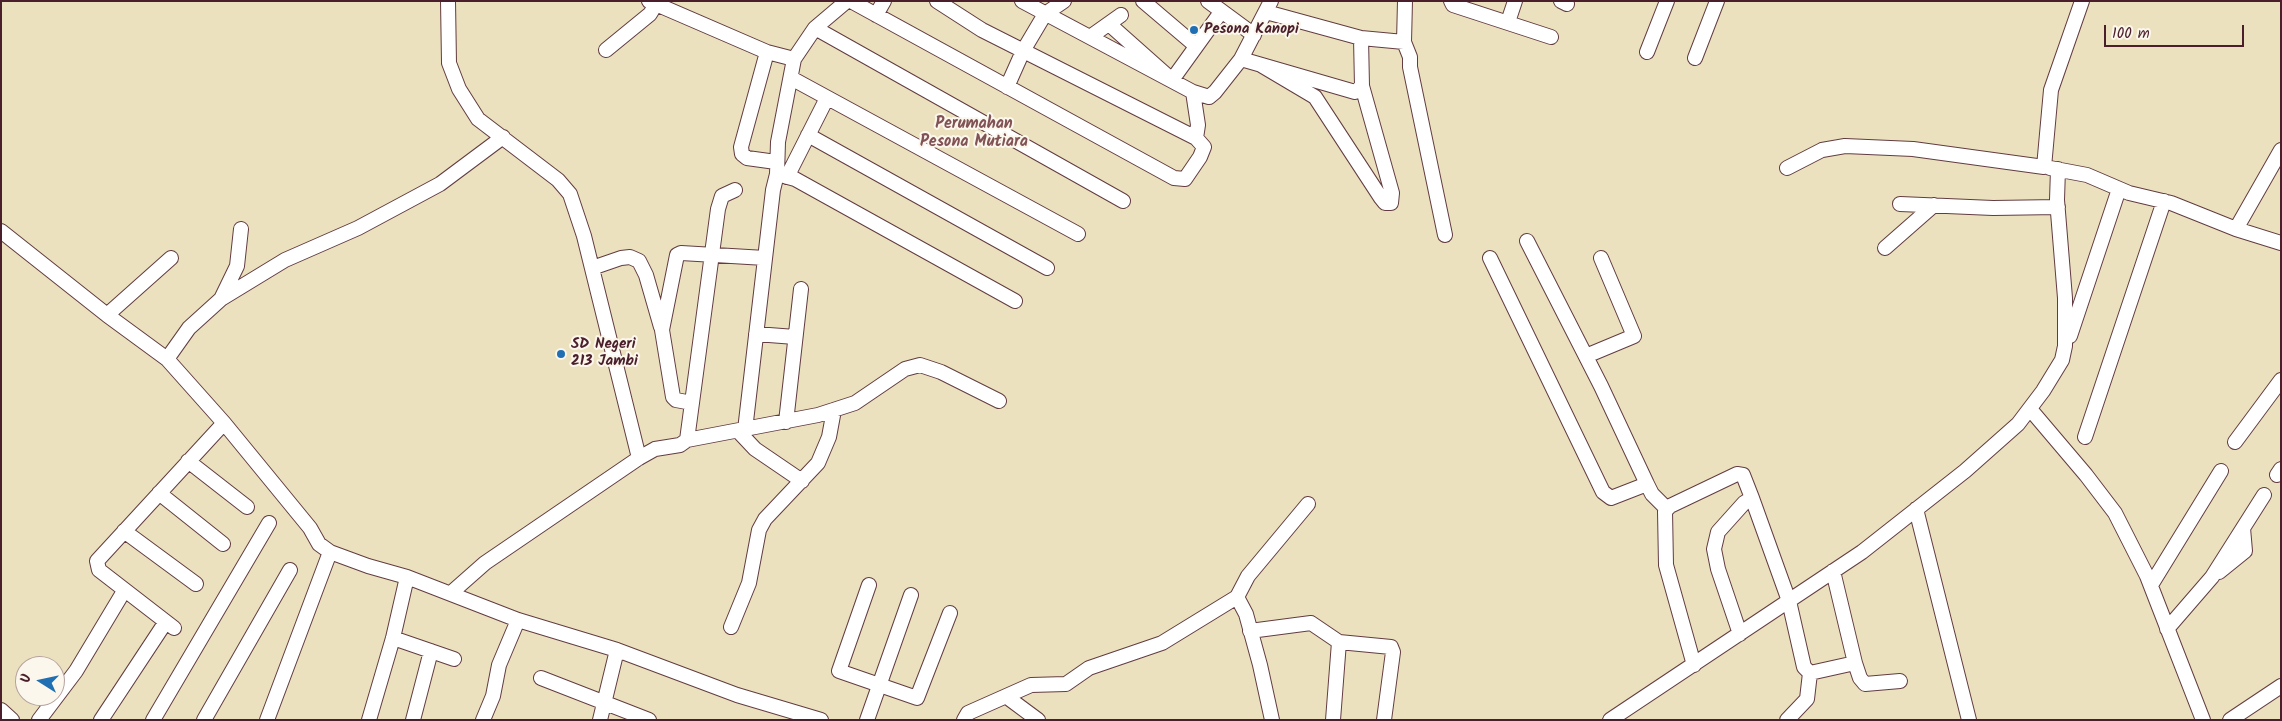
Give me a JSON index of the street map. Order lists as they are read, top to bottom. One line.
{"districts":["Perumahan Pesona Mutiara"],"places":["Pesona Kanopi","SD Negeri 213 Jambi"],"scale_bar":"100 m","north":"left"}
